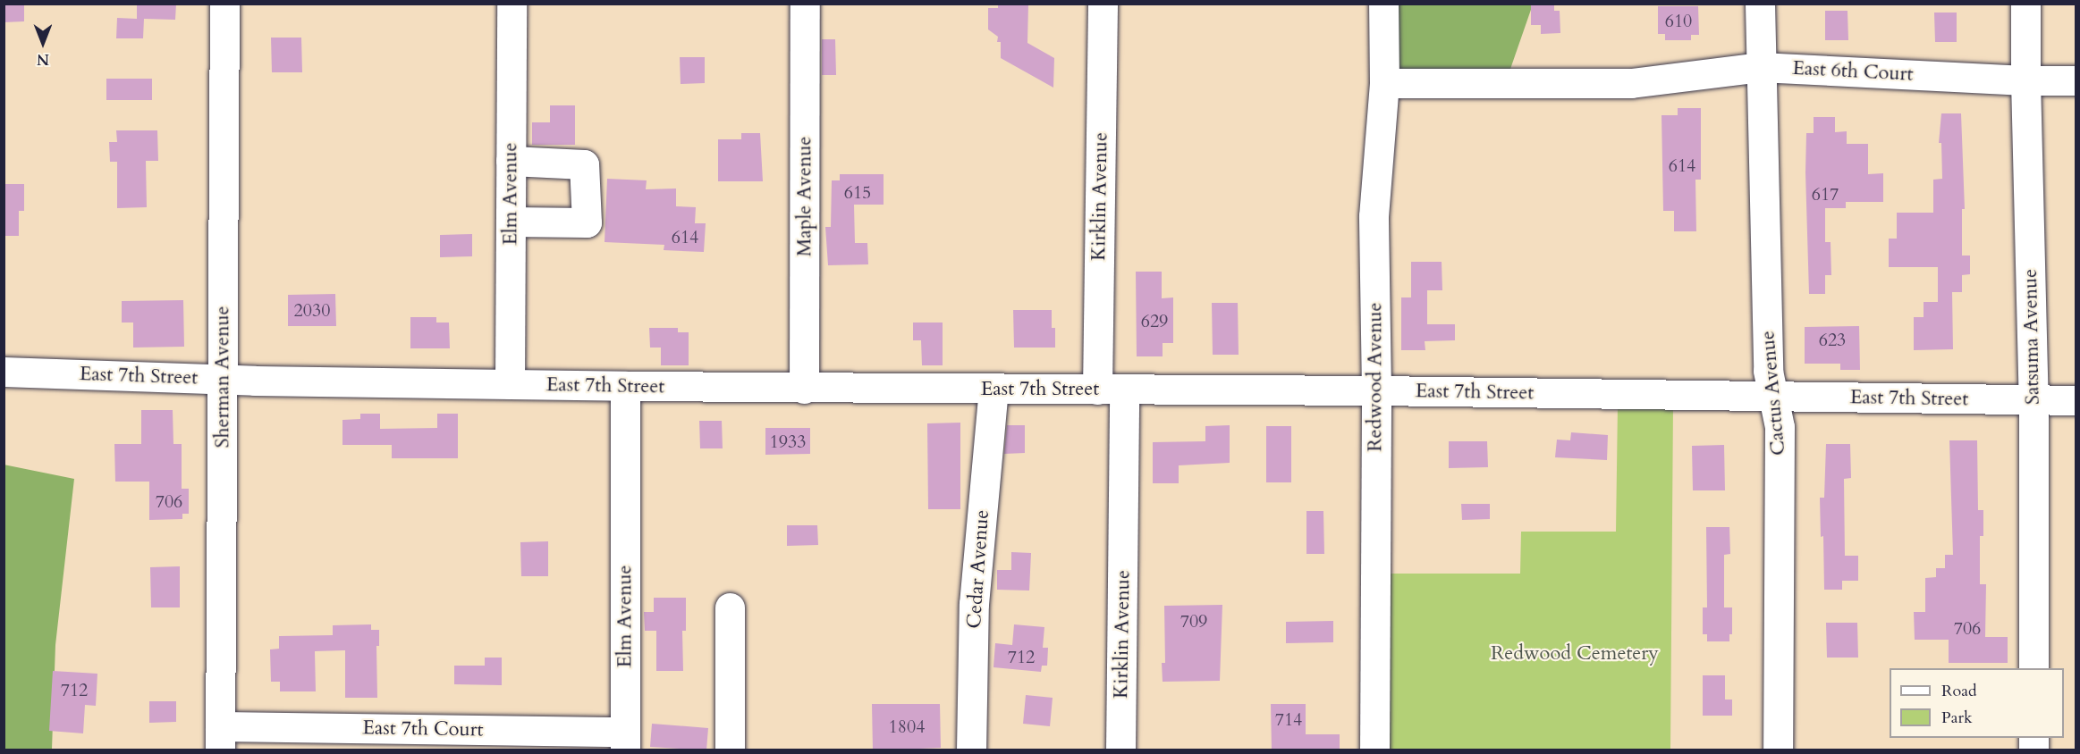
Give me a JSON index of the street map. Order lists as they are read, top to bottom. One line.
{"streets":{"street":["East 6th Court","Elm Avenue","Maple Avenue","Kirklin Avenue","Satsuma Avenue","East 7th Street","Sherman Avenue","Redwood Avenue","Cactus Avenue","Cedar Avenue","East 7th Court"]},"crossings":[["East 6th Court","Satsuma Avenue"],["East 6th Court","Redwood Avenue"],["East 6th Court","Cactus Avenue"],["Elm Avenue","East 7th Street"],["Elm Avenue","East 7th Court"],["Maple Avenue","East 7th Street"],["Kirklin Avenue","East 7th Street"],["Satsuma Avenue","East 7th Street"],["East 7th Street","Sherman Avenue"],["East 7th Street","Redwood Avenue"],["East 7th Street","Cactus Avenue"],["East 7th Street","Cedar Avenue"],["Sherman Avenue","East 7th Court"]],"parks":["Redwood Cemetery"],"house_numbers":["610","614","615","617","614","2030","629","623","1933","706","709","706","712","712","714","1804"],"legend":["Road","Park"],"north":"bottom"}
